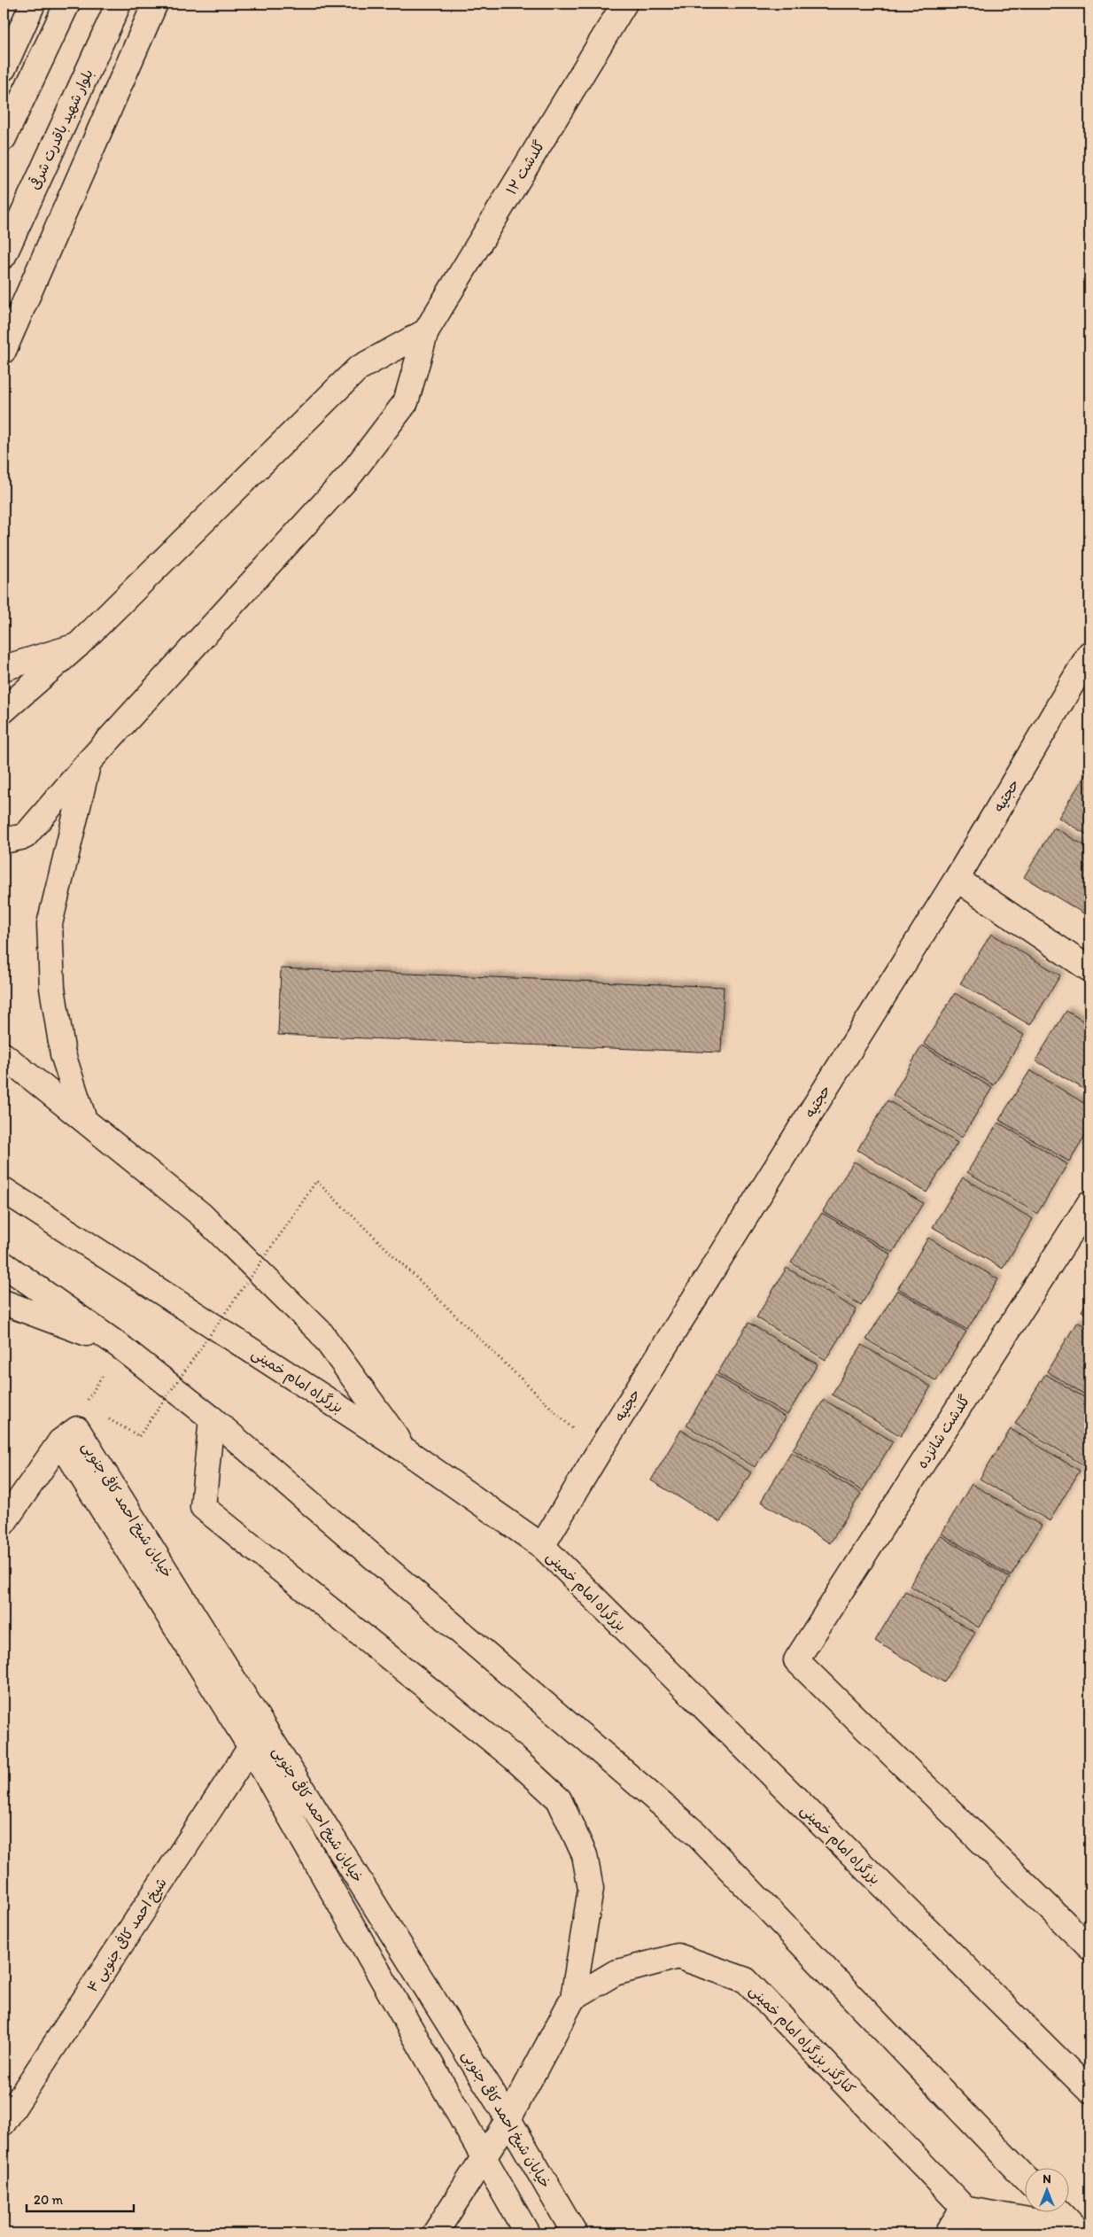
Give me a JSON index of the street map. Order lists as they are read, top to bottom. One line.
{"streets":{"main road":["بلوار شهید باقدرت شرقی","گلدشت ۱۲","حجتیه","بزرگراه امام خمینی","گلدشت شانزده","خیابان شیخ احمد کافی جنوبی","شیخ احمد کافی جنوبی ۴","کنارگذر بزرگراه امام خمینی"]},"crossings":[["حجتیه","بزرگراه امام خمینی"],["خیابان شیخ احمد کافی جنوبی","شیخ احمد کافی جنوبی ۴"]],"scale_bar":"20 m","north":"top"}
